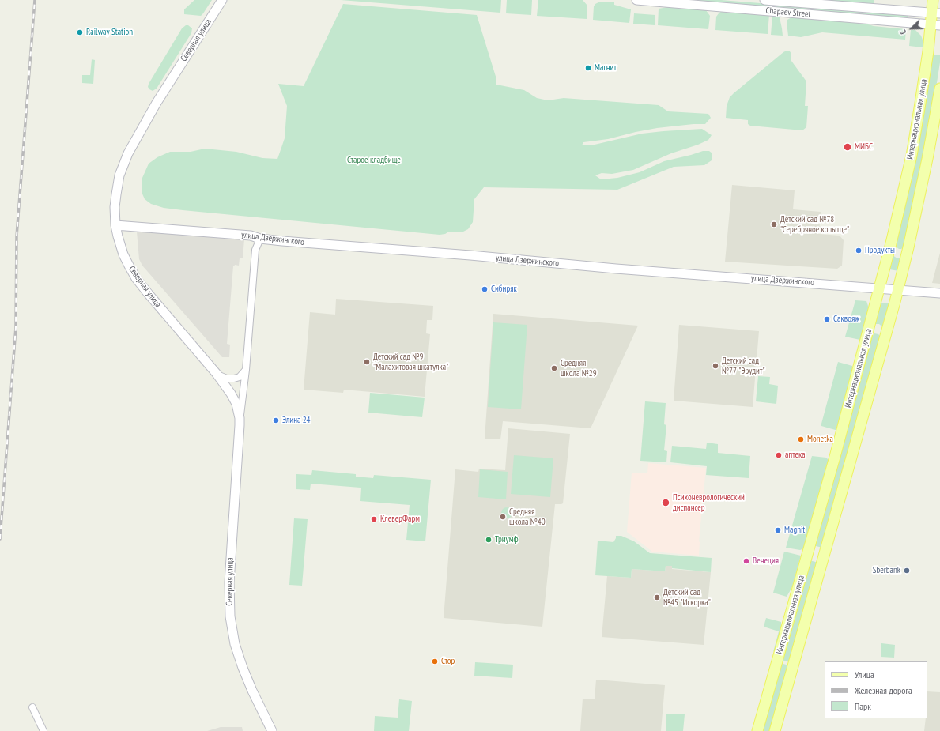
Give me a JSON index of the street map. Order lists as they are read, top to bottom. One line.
{"streets":{"main road":["Chapaev Street","Северная улица","Интернациональная улица","улица Дзержинского"]},"crossings":[["Chapaev Street","Интернациональная улица"],["Северная улица","улица Дзержинского"],["Интернациональная улица","улица Дзержинского"]],"parks":["Старое кладбище"],"places":["Railway Station","Магнит","МИБС","Детский сад №78 \"Серебряное копытце\"","Продукты","Сибиряк","Саквояж","Детский сад №9 \"Малахитовая шкатулка\"","Детский сад №77 \"Эрудит\"","Средняя школа №29","Элина 24","Monetka","аптека","Психоневрологический диспансер","Средняя школа №40","КлеверФарм","Magnit","Триумф","Венеция","Sberbank","Детский сад №45 \"Искорка\"","Стор"],"legend":["Улица","Железная дорога","Парк"],"north":"bottom left"}
